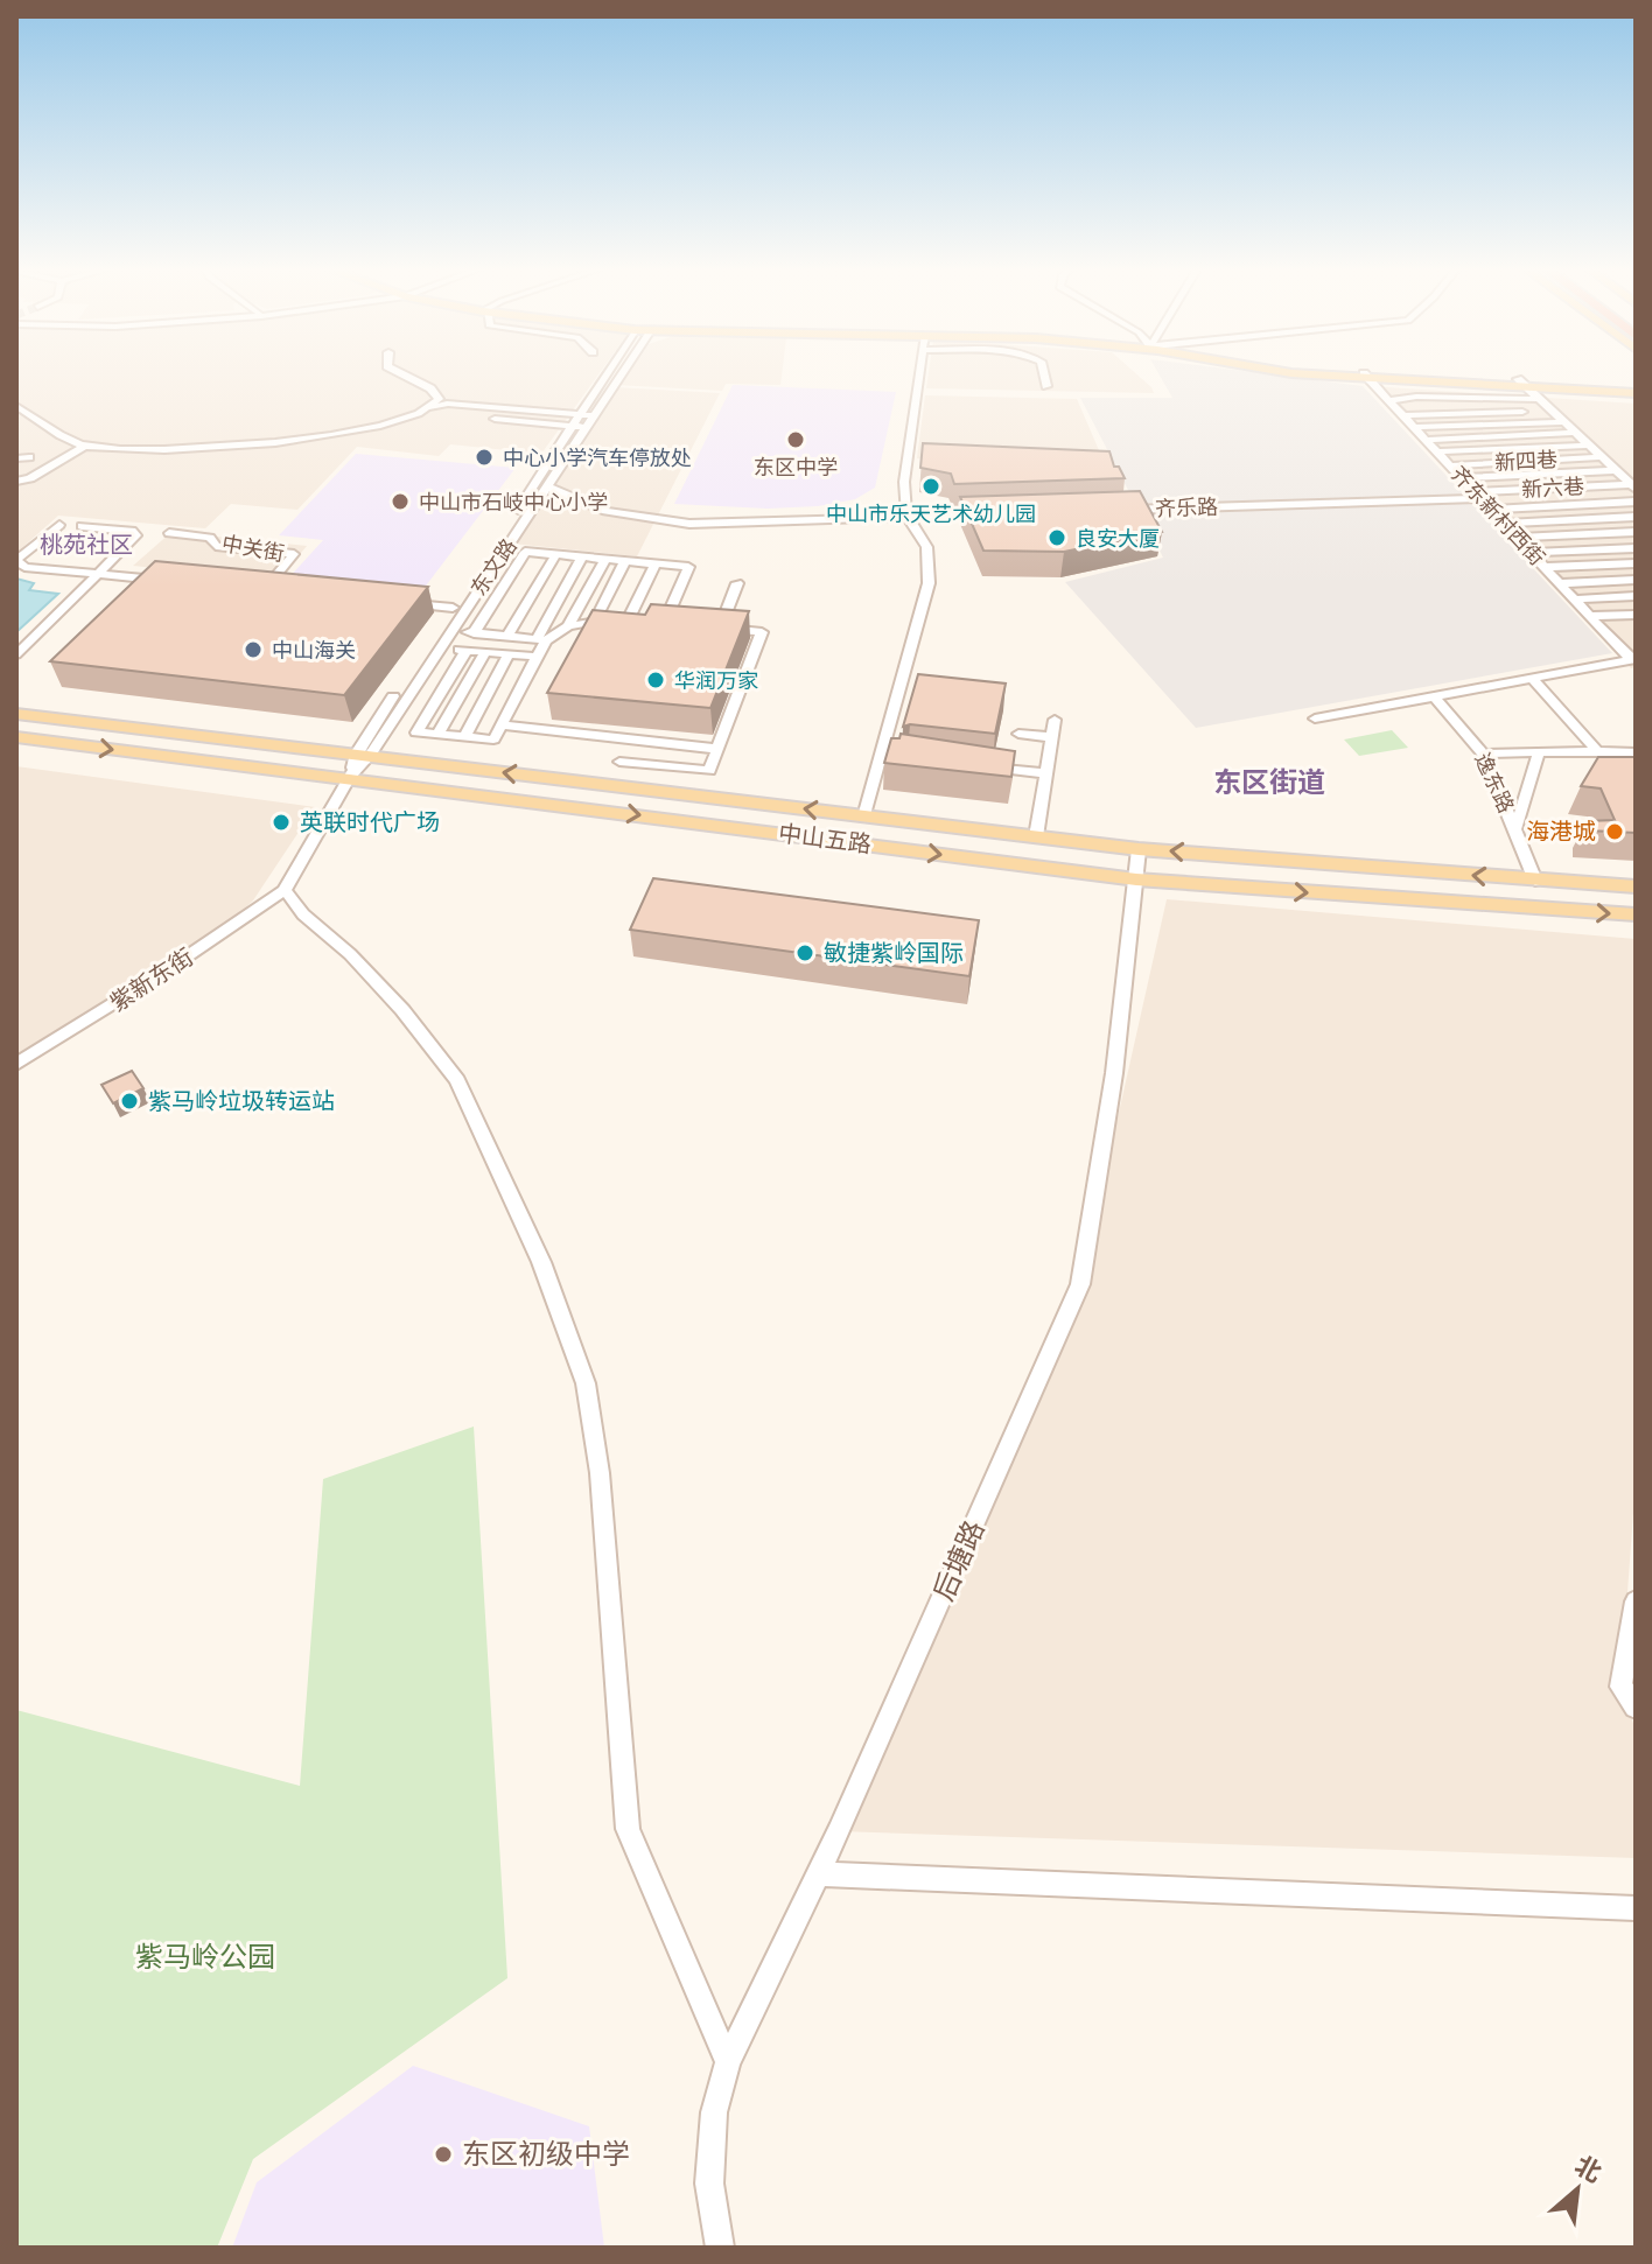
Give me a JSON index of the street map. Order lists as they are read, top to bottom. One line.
{"streets":{"main road":["中山五路"],"street":["新四巷","新六巷","齐乐路","齐东新村西街","中关街","东文路","逸东路","紫新东街","后塘路"]},"crossings":[["新四巷","齐东新村西街"],["新六巷","齐乐路"],["新六巷","齐东新村西街"],["齐乐路","齐东新村西街"],["东文路","中山五路"],["逸东路","中山五路"],["中山五路","后塘路"]],"districts":["桃苑社区","东区街道"],"parks":["紫马岭公园"],"places":["东区中学","中心小学汽车停放处","中山市乐天艺术幼儿园","中山市石岐中心小学","良安大厦","中山海关","华润万家","英联时代广场","海港城","敏捷紫岭国际","紫马岭垃圾转运站","东区初级中学"],"north":"top right"}
